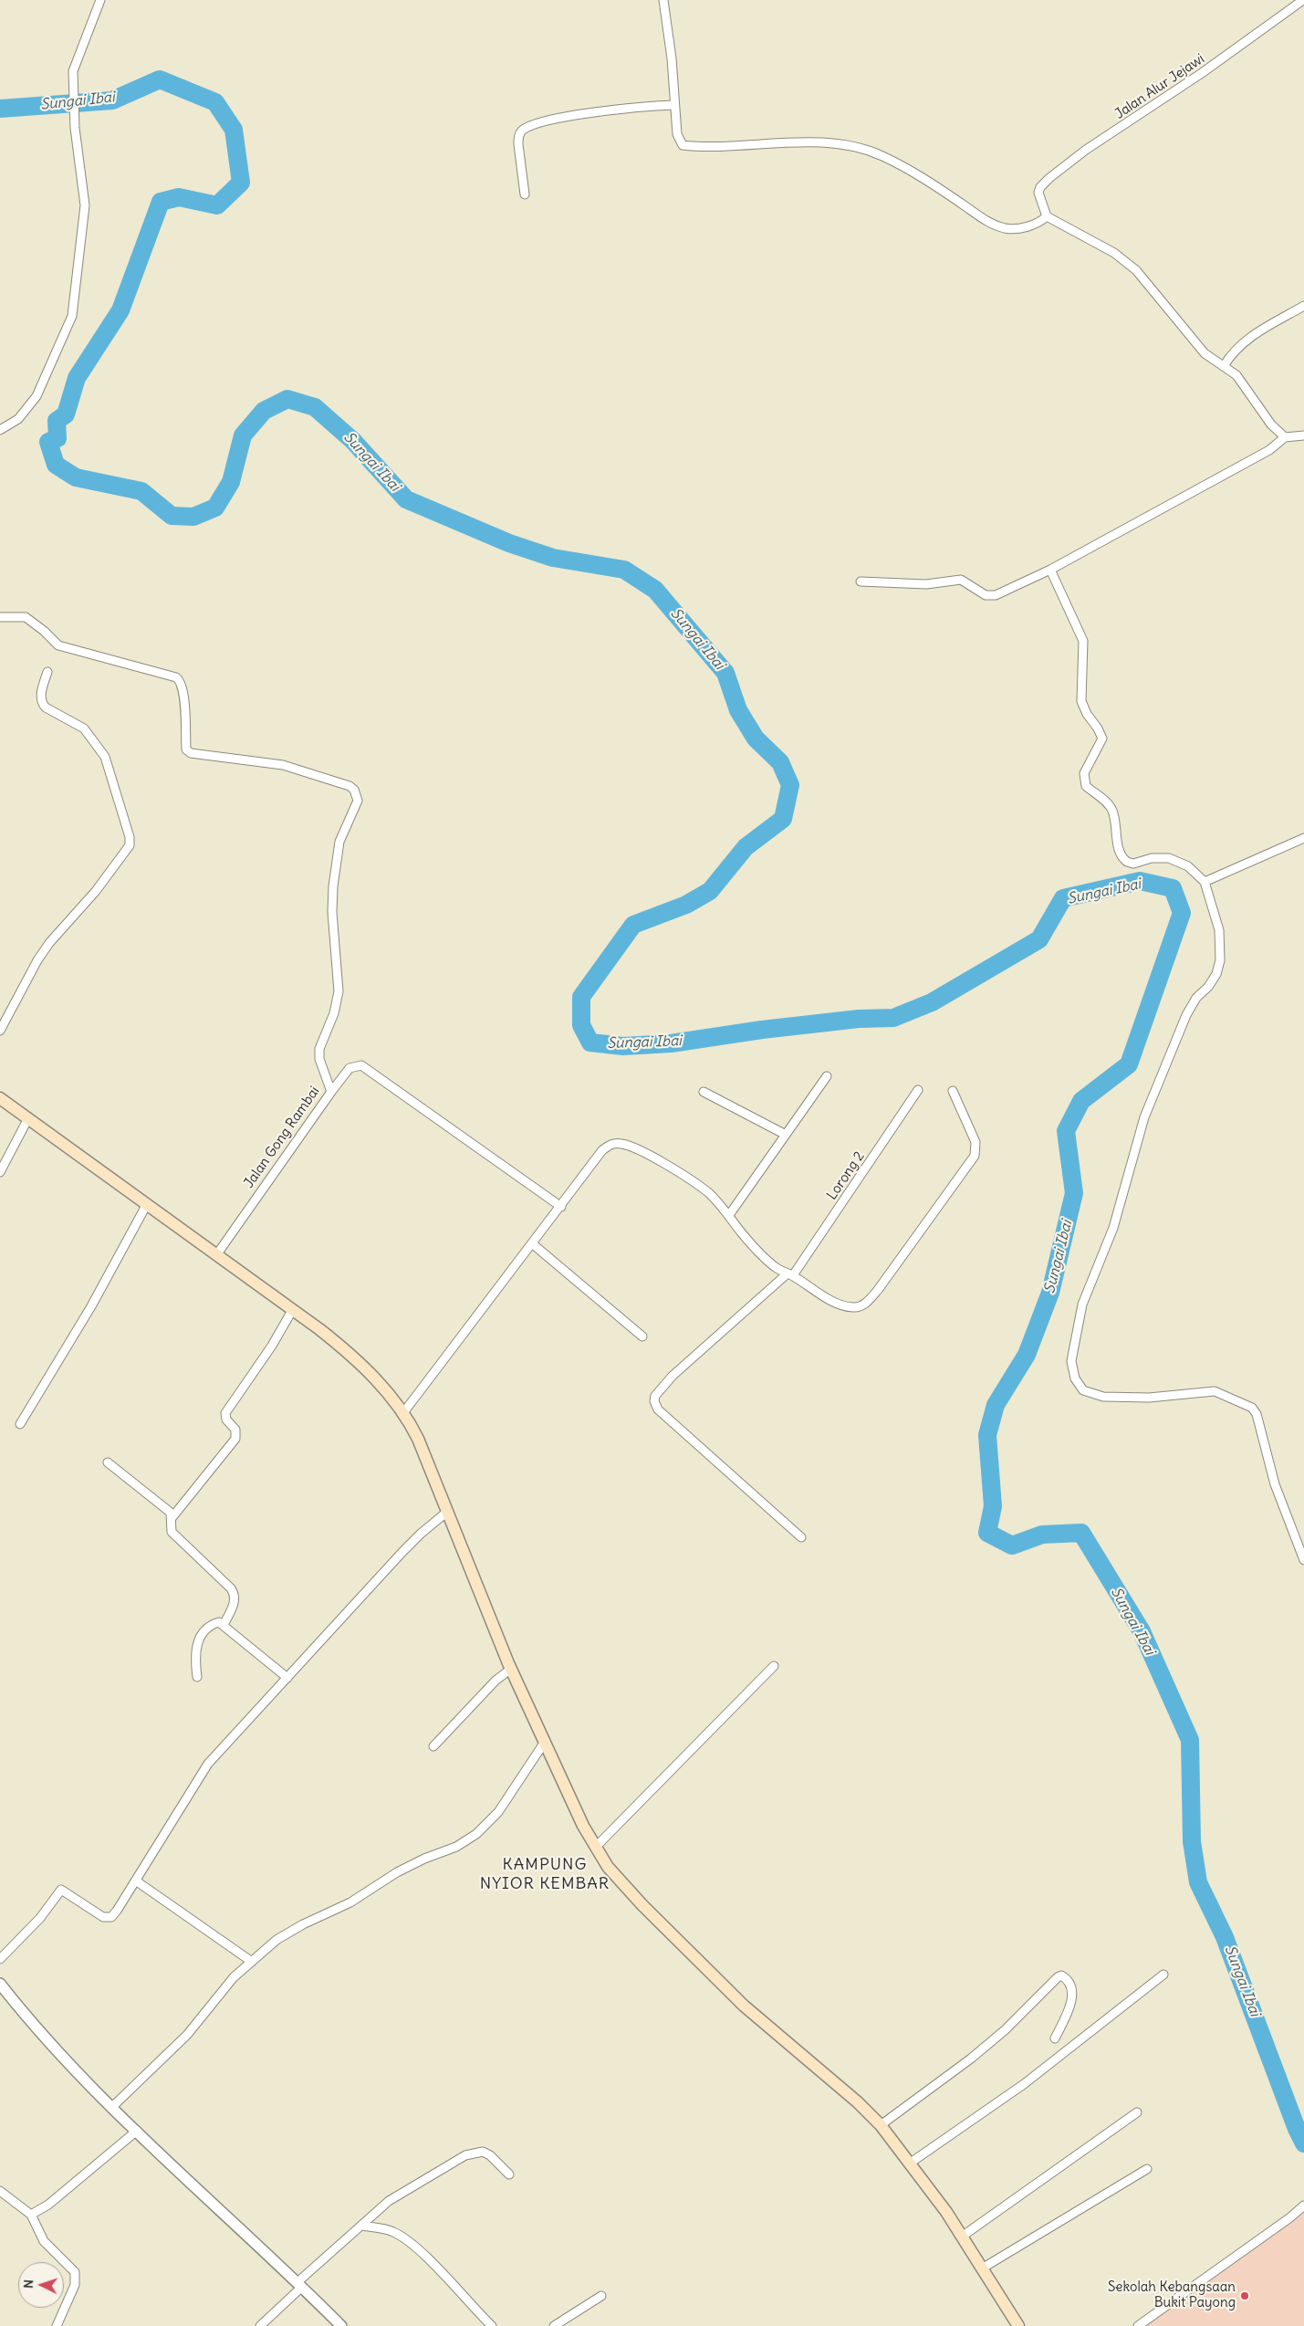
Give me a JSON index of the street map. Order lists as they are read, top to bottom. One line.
{"streets":{"street":["Jalan Alur Jejawi","Jalan Gong Rambai","Lorong 2"]},"districts":["KAMPUNG NYIOR KEMBAR"],"water":["Sungai Ibai"],"places":["Sekolah Kebangsaan Bukit Payong"],"north":"left"}
